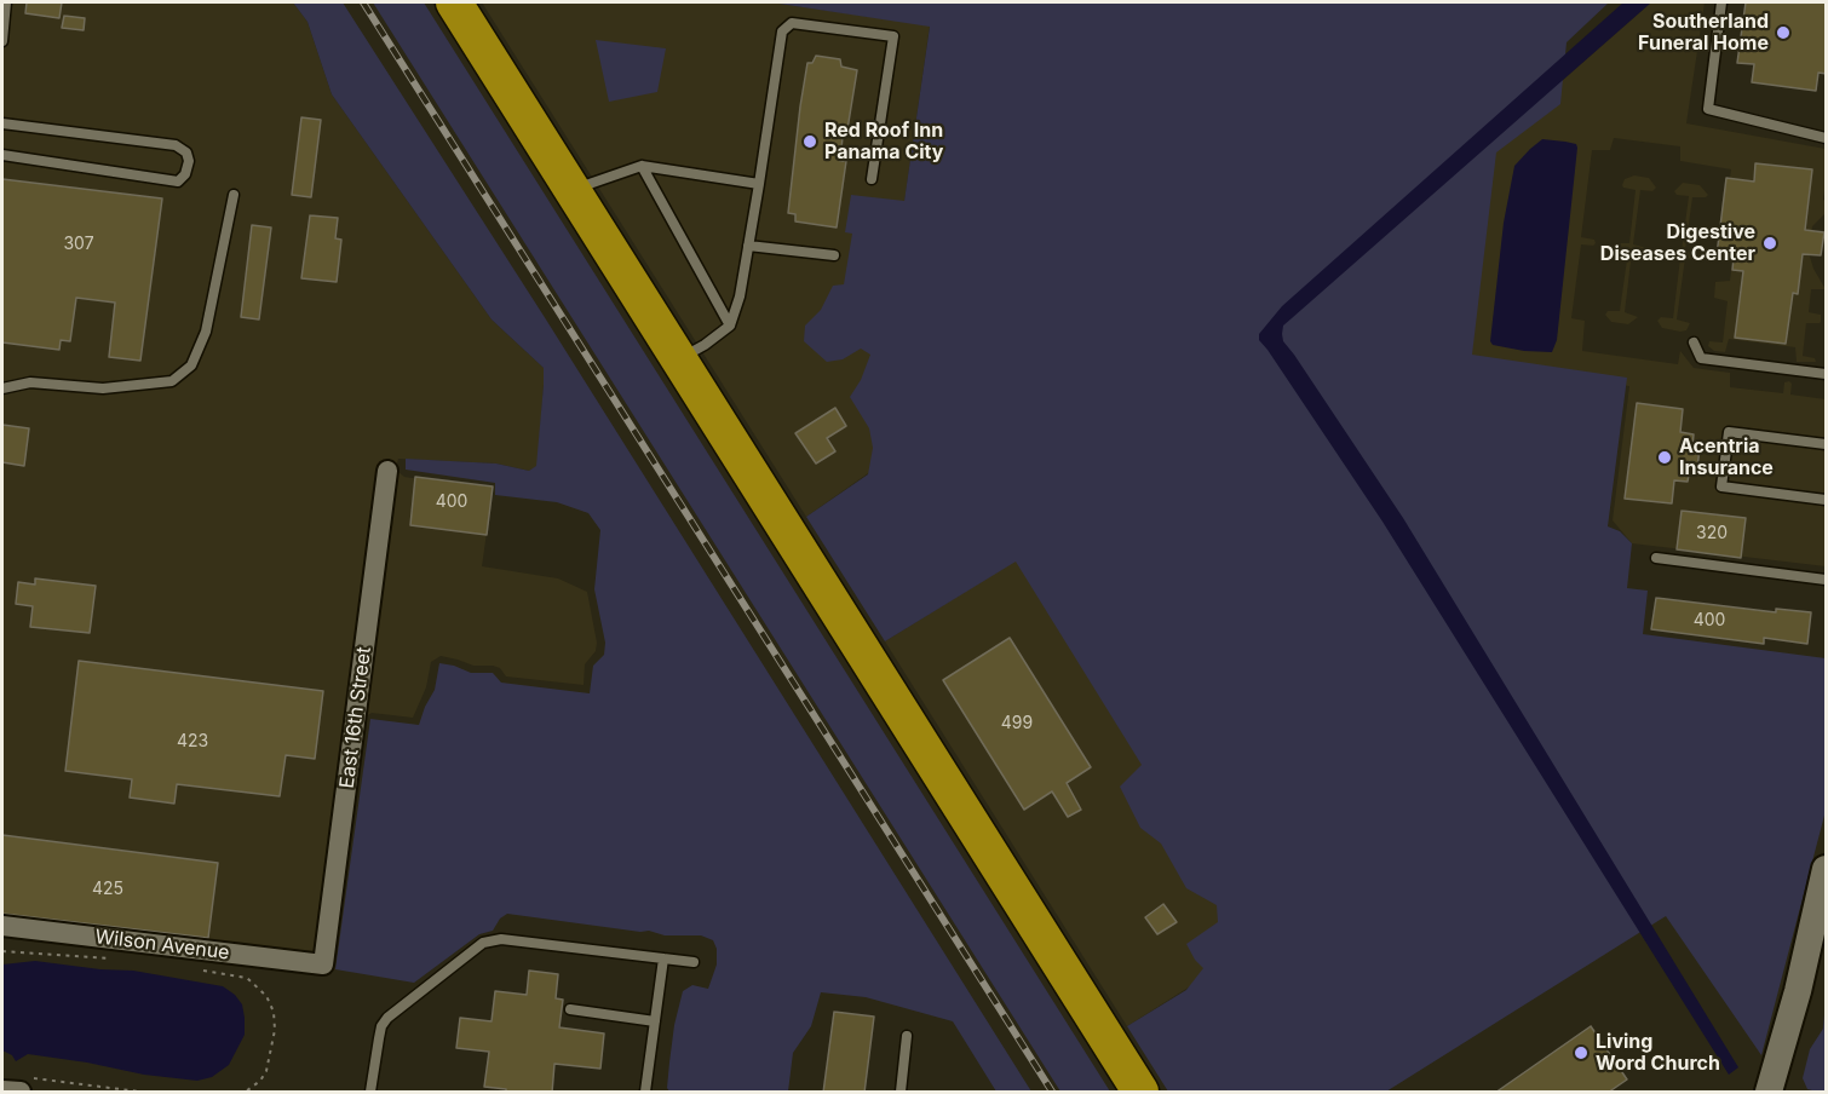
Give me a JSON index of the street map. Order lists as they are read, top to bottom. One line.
{"streets":{"street":["East 16th Street","Wilson Avenue"]},"crossings":[["East 16th Street","Wilson Avenue"]],"places":["Southerland Funeral Home","Red Roof Inn Panama City","Digestive Diseases Center","Acentria Insurance","Living Word Church"],"house_numbers":["307","400","320","400","499","423","425"]}
